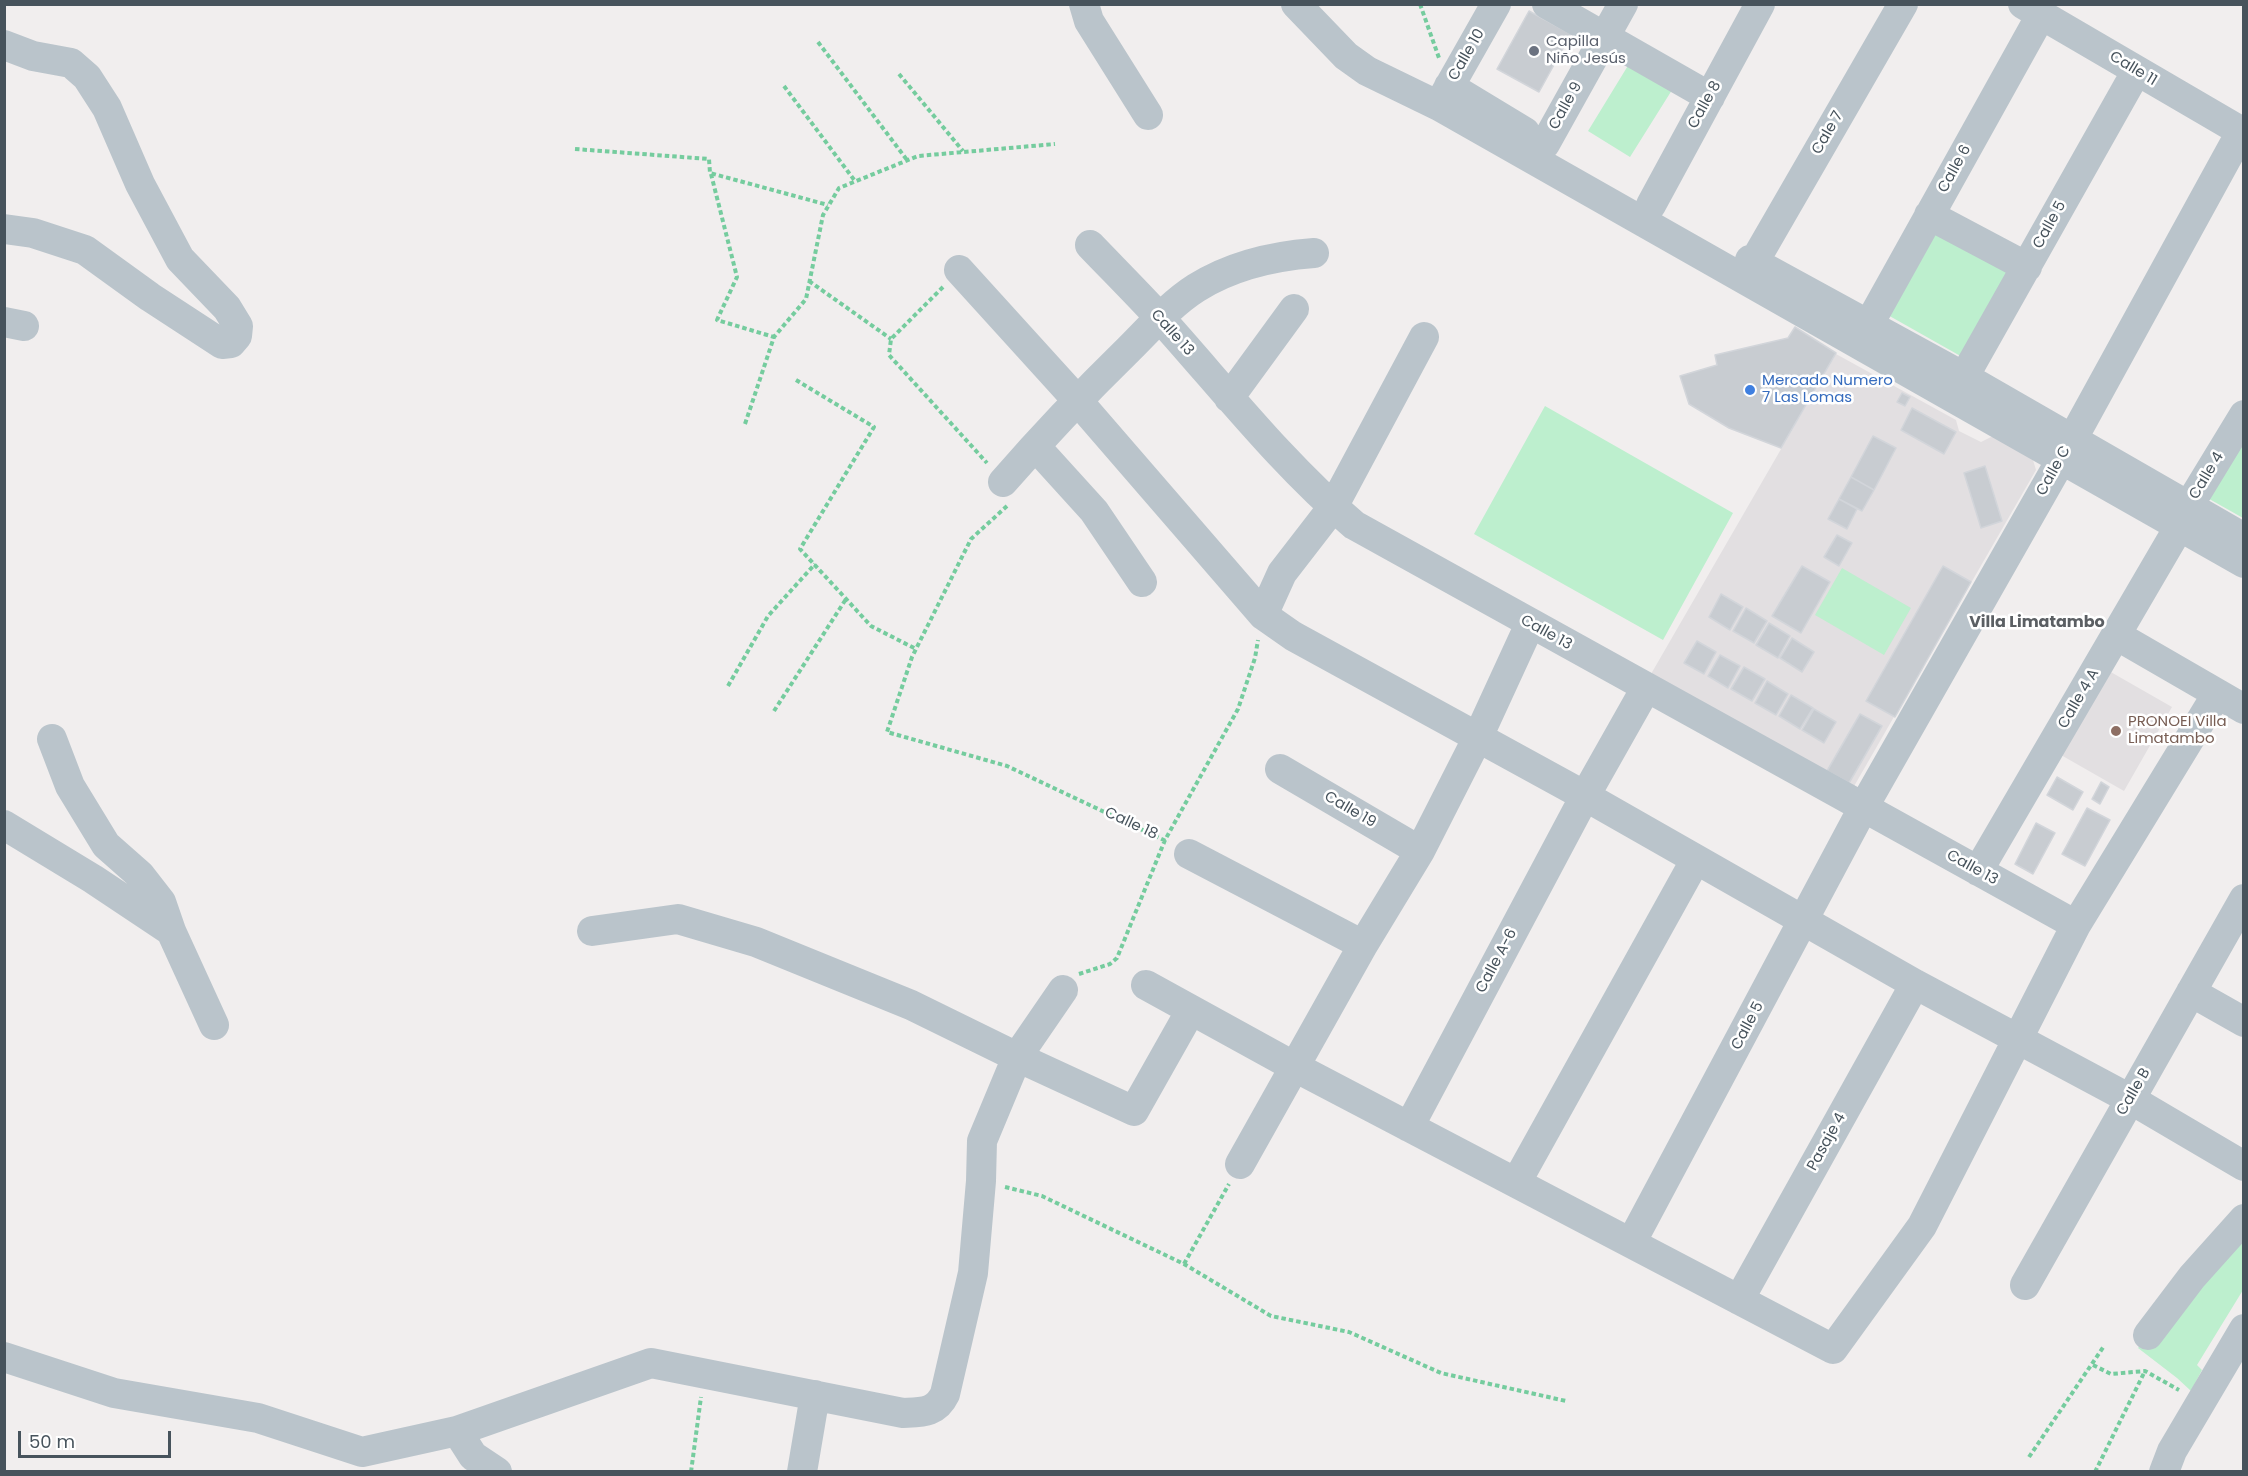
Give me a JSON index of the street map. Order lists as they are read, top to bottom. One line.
{"streets":{"street":["Calle 10","Calle 11","Calle 8","Calle 9","Cale 7","Calle 6","Calle 5","Calle 13","Calle C","Calle 4","Calle 4 A","Calle 19","Calle A-6","Calle B","Pasaje 4"],"path":["Calle 18"]},"crossings":[["Calle 11","Calle 6"],["Calle 11","Calle 5"],["Calle 11","Calle C"],["Calle 5","Calle 13"],["Calle 5","Calle C"],["Calle 13","Calle C"],["Calle 13","Calle 4 A"],["Calle 13","Calle A-6"],["Calle 4","Calle 4 A"]],"districts":["Villa Limatambo"],"places":["Capilla Niño Jesús","Mercado Numero 7 Las Lomas","PRONOEI Villa Limatambo"],"scale_bar":"50 m"}
